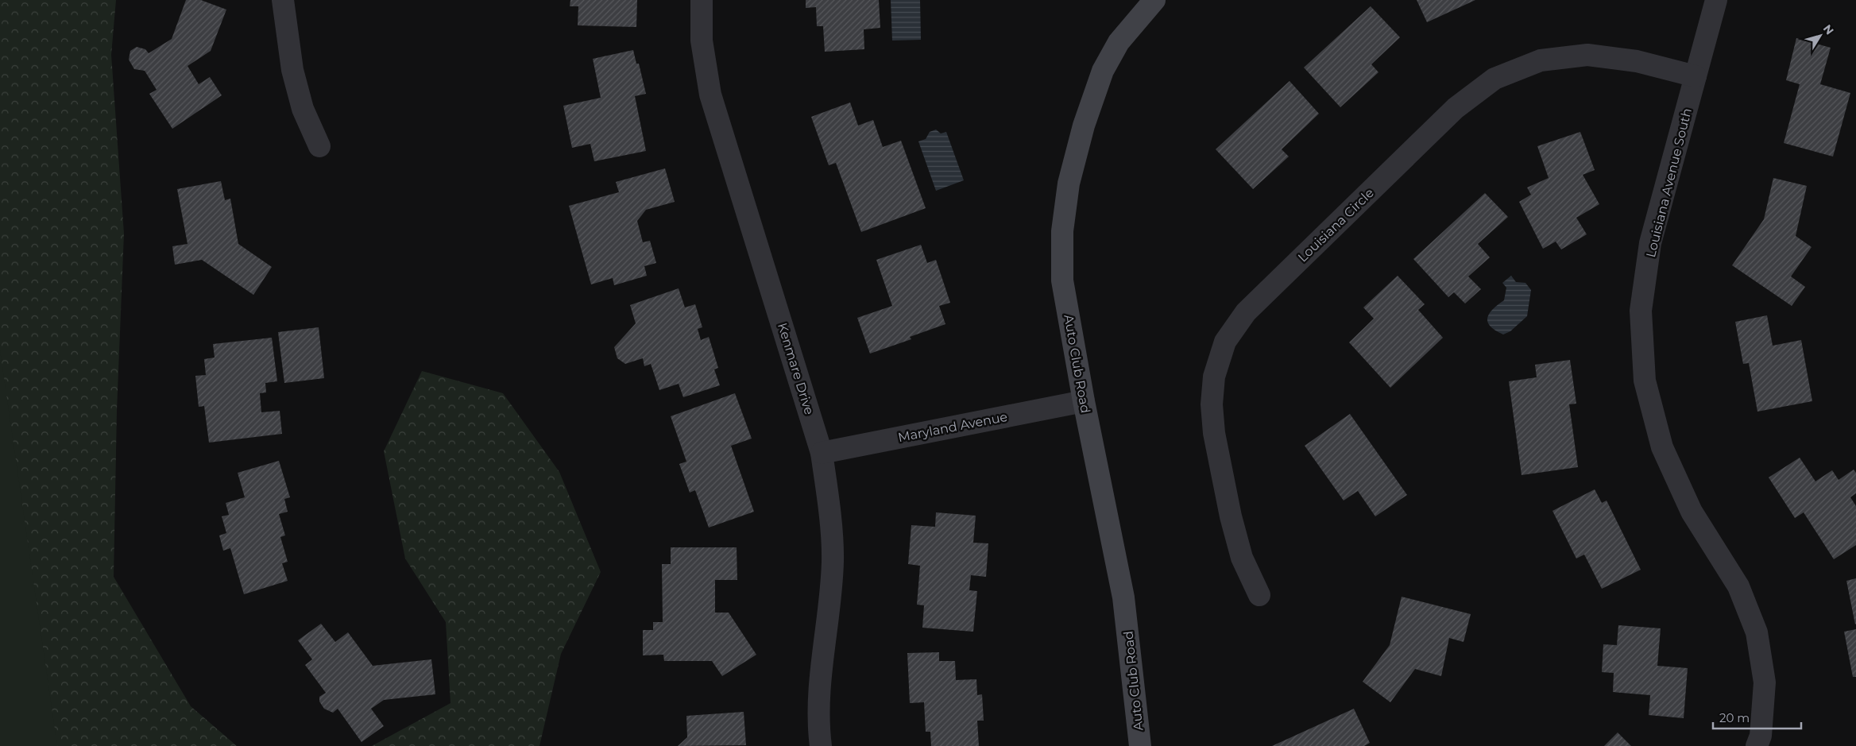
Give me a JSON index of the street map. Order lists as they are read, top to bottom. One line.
{"streets":{"street":["Louisiana Avenue South","Louisiana Circle","Auto Club Road","Kenmare Drive","Maryland Avenue"]},"crossings":[["Louisiana Avenue South","Louisiana Circle"],["Auto Club Road","Maryland Avenue"],["Kenmare Drive","Maryland Avenue"]],"scale_bar":"20 m","north":"top right"}
